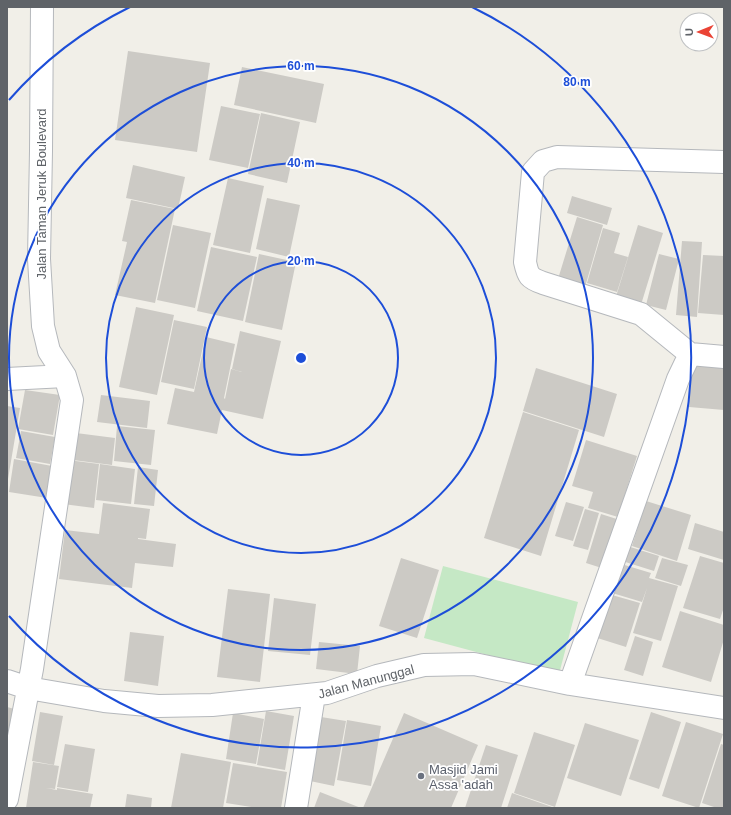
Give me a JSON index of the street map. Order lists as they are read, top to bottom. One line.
{"streets":{"street":["Jalan Taman Jeruk Boulevard","Jalan Manunggal"]},"crossings":[["Jalan Taman Jeruk Boulevard","Jalan Manunggal"]],"places":["Masjid Jami Assa 'adah"],"north":"left","rings":["60 m","80 m","40 m","20 m"]}
